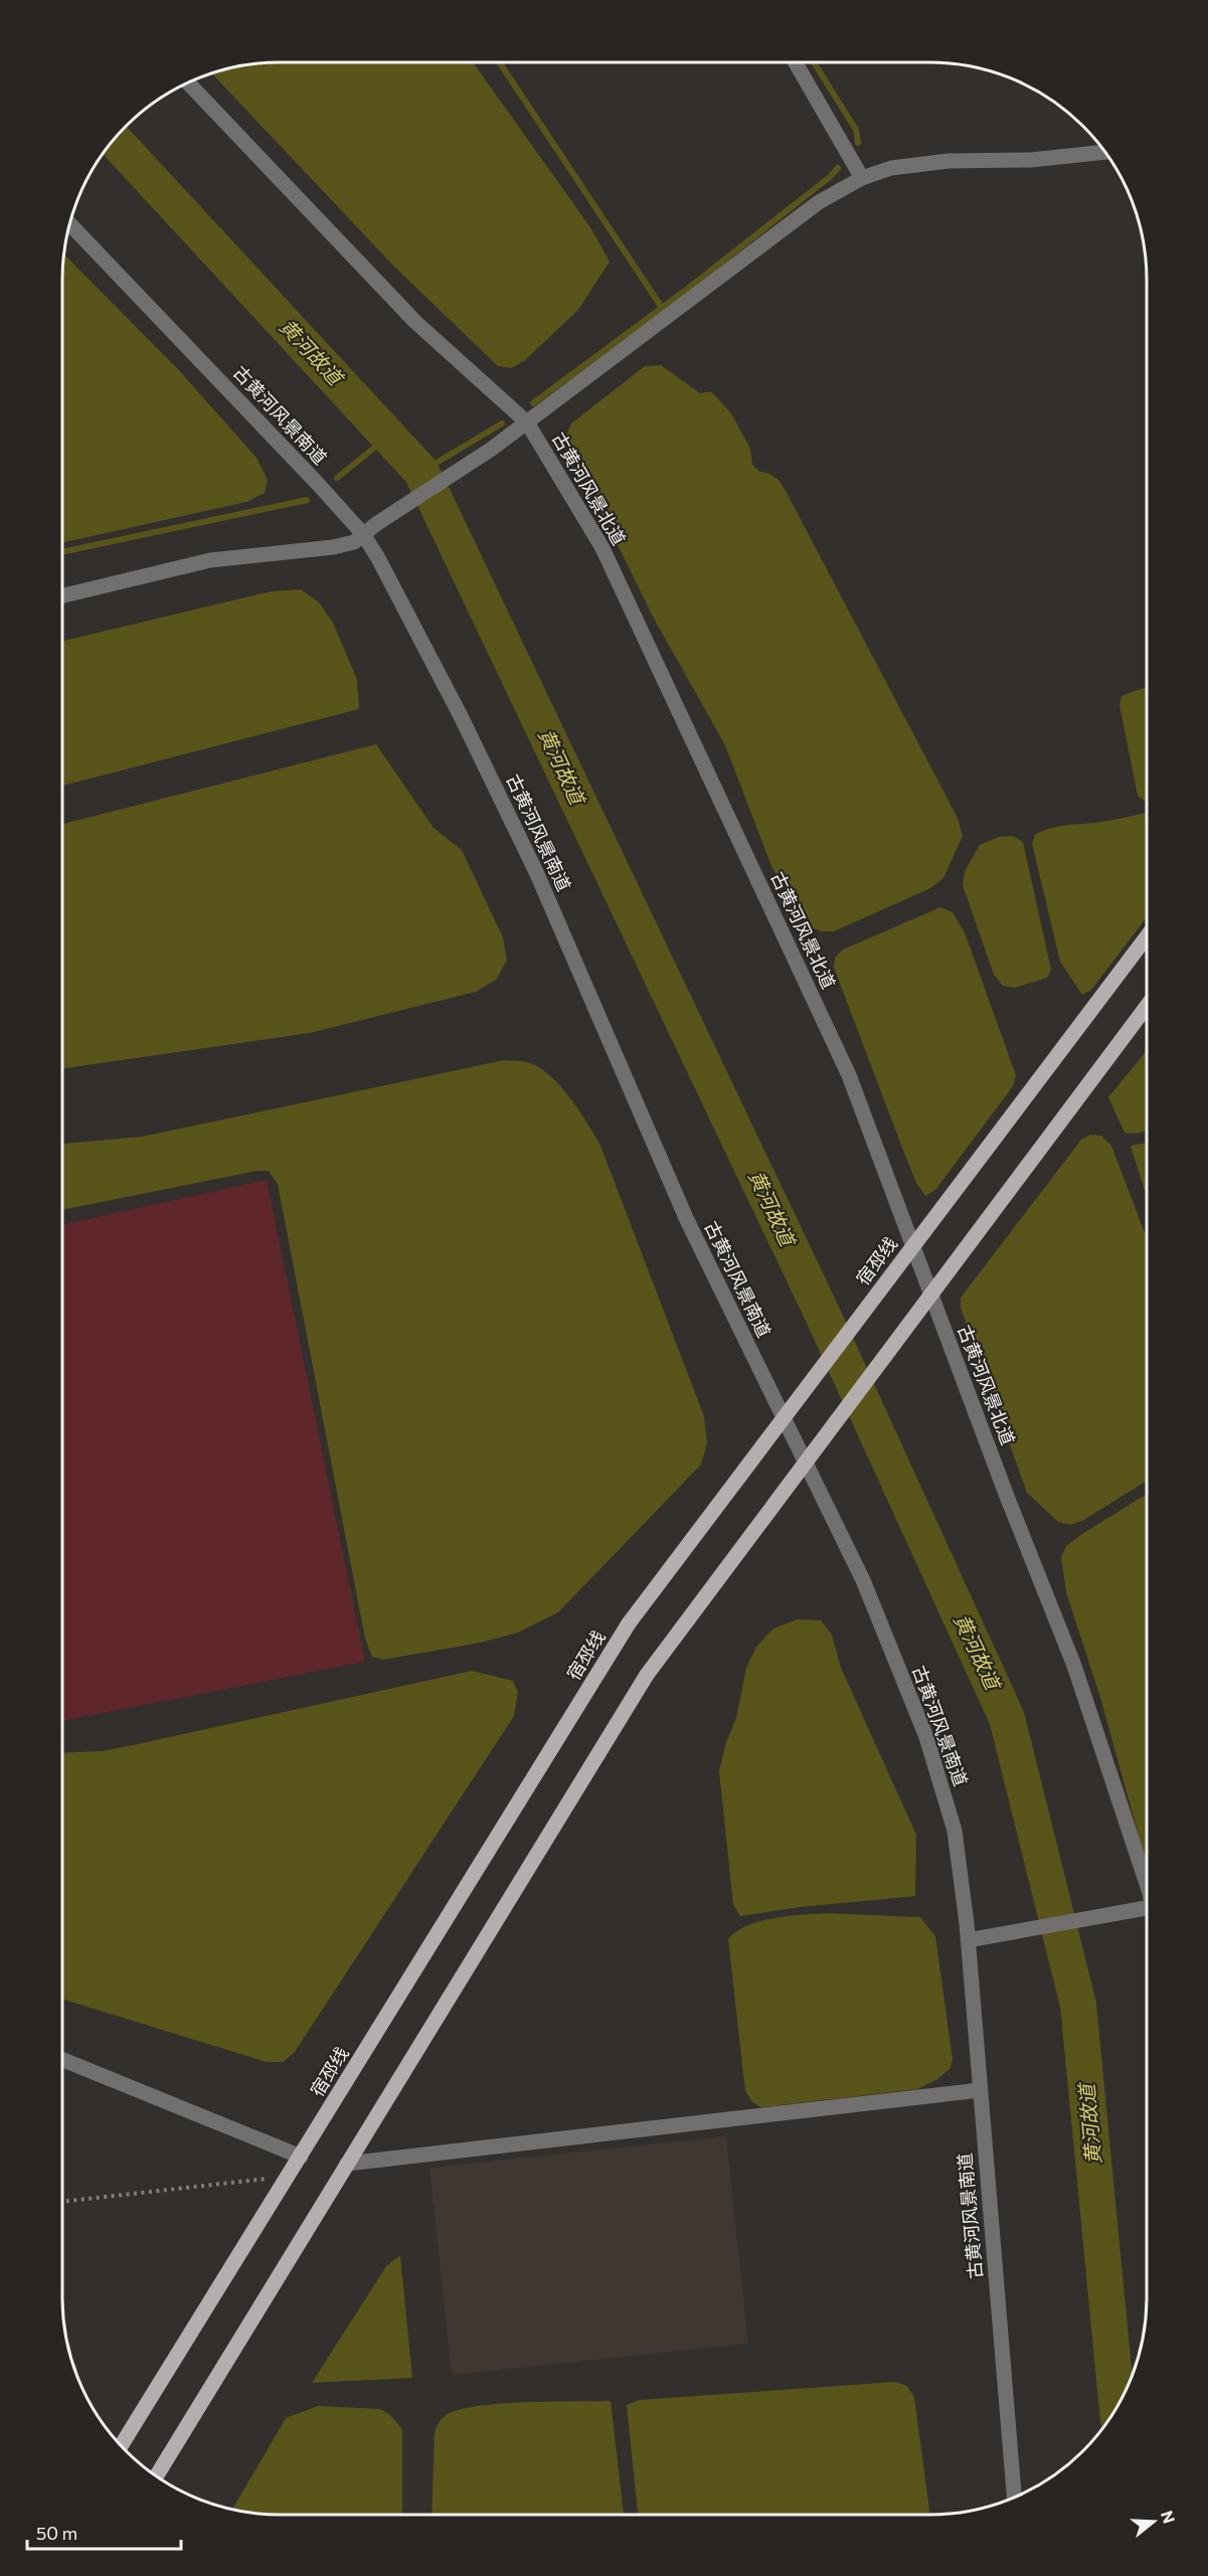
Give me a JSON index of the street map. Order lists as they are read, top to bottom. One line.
{"streets":{"main road":["宿邳线"],"street":["古黄河风景南道","古黄河风景北道"]},"water":["黄河故道"],"scale_bar":"50 m","north":"right"}
